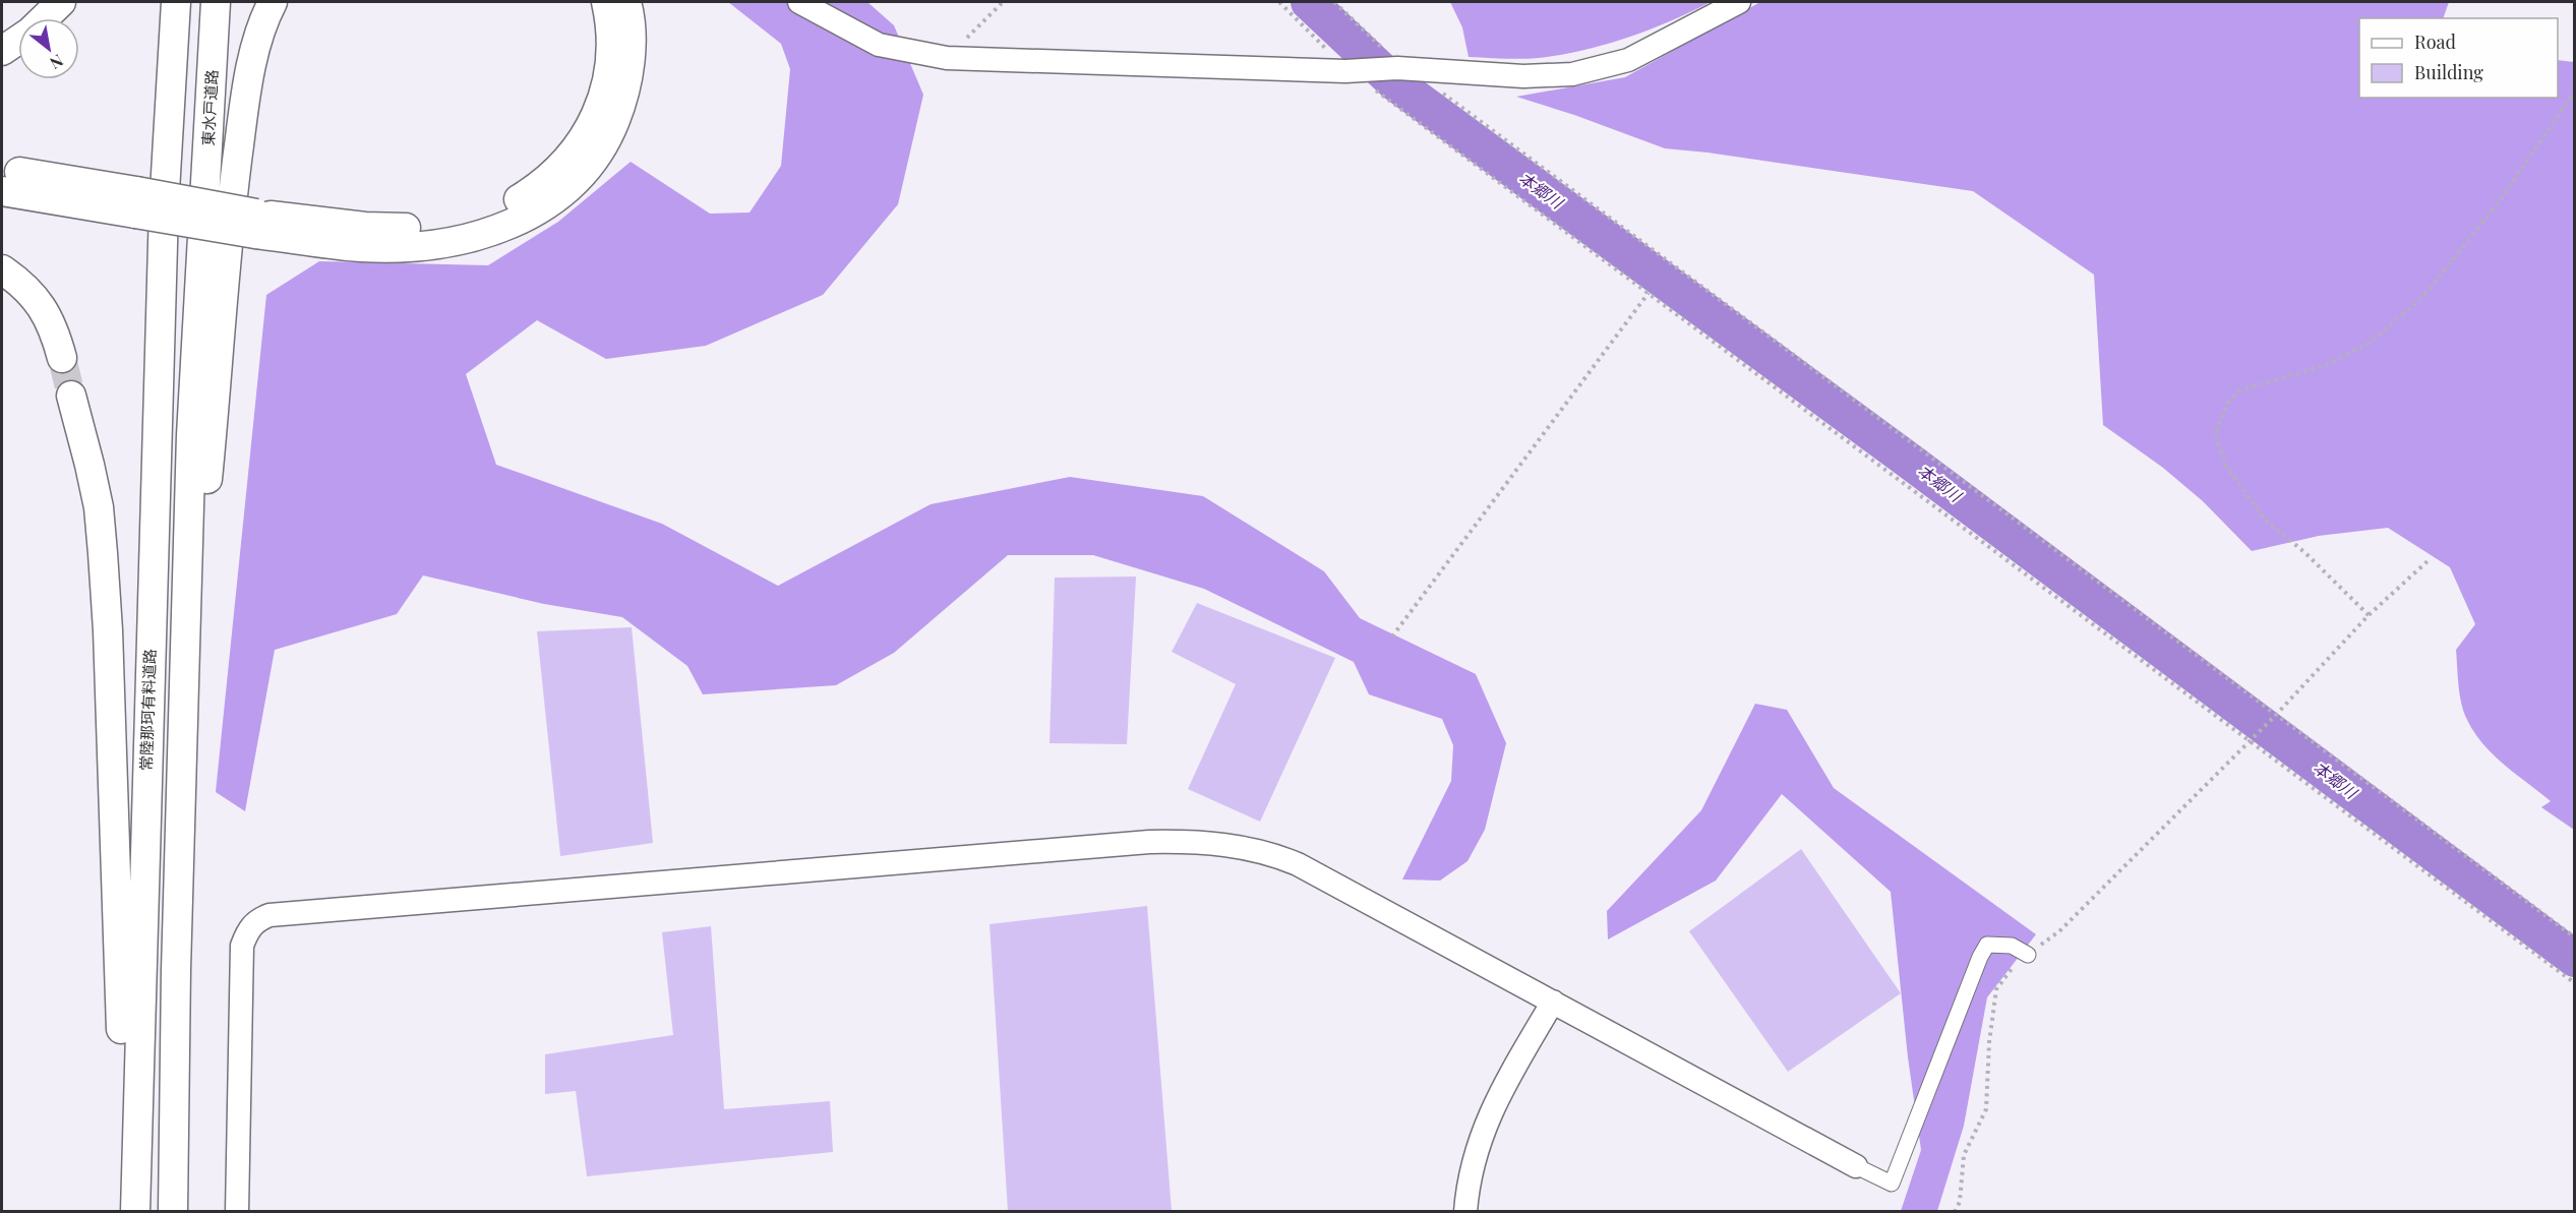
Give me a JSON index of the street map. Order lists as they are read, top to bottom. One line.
{"streets":{"highway":["東水戸道路","常陸那珂有料道路"]},"water":["本郷川"],"legend":["Road","Building"],"north":"bottom right"}
